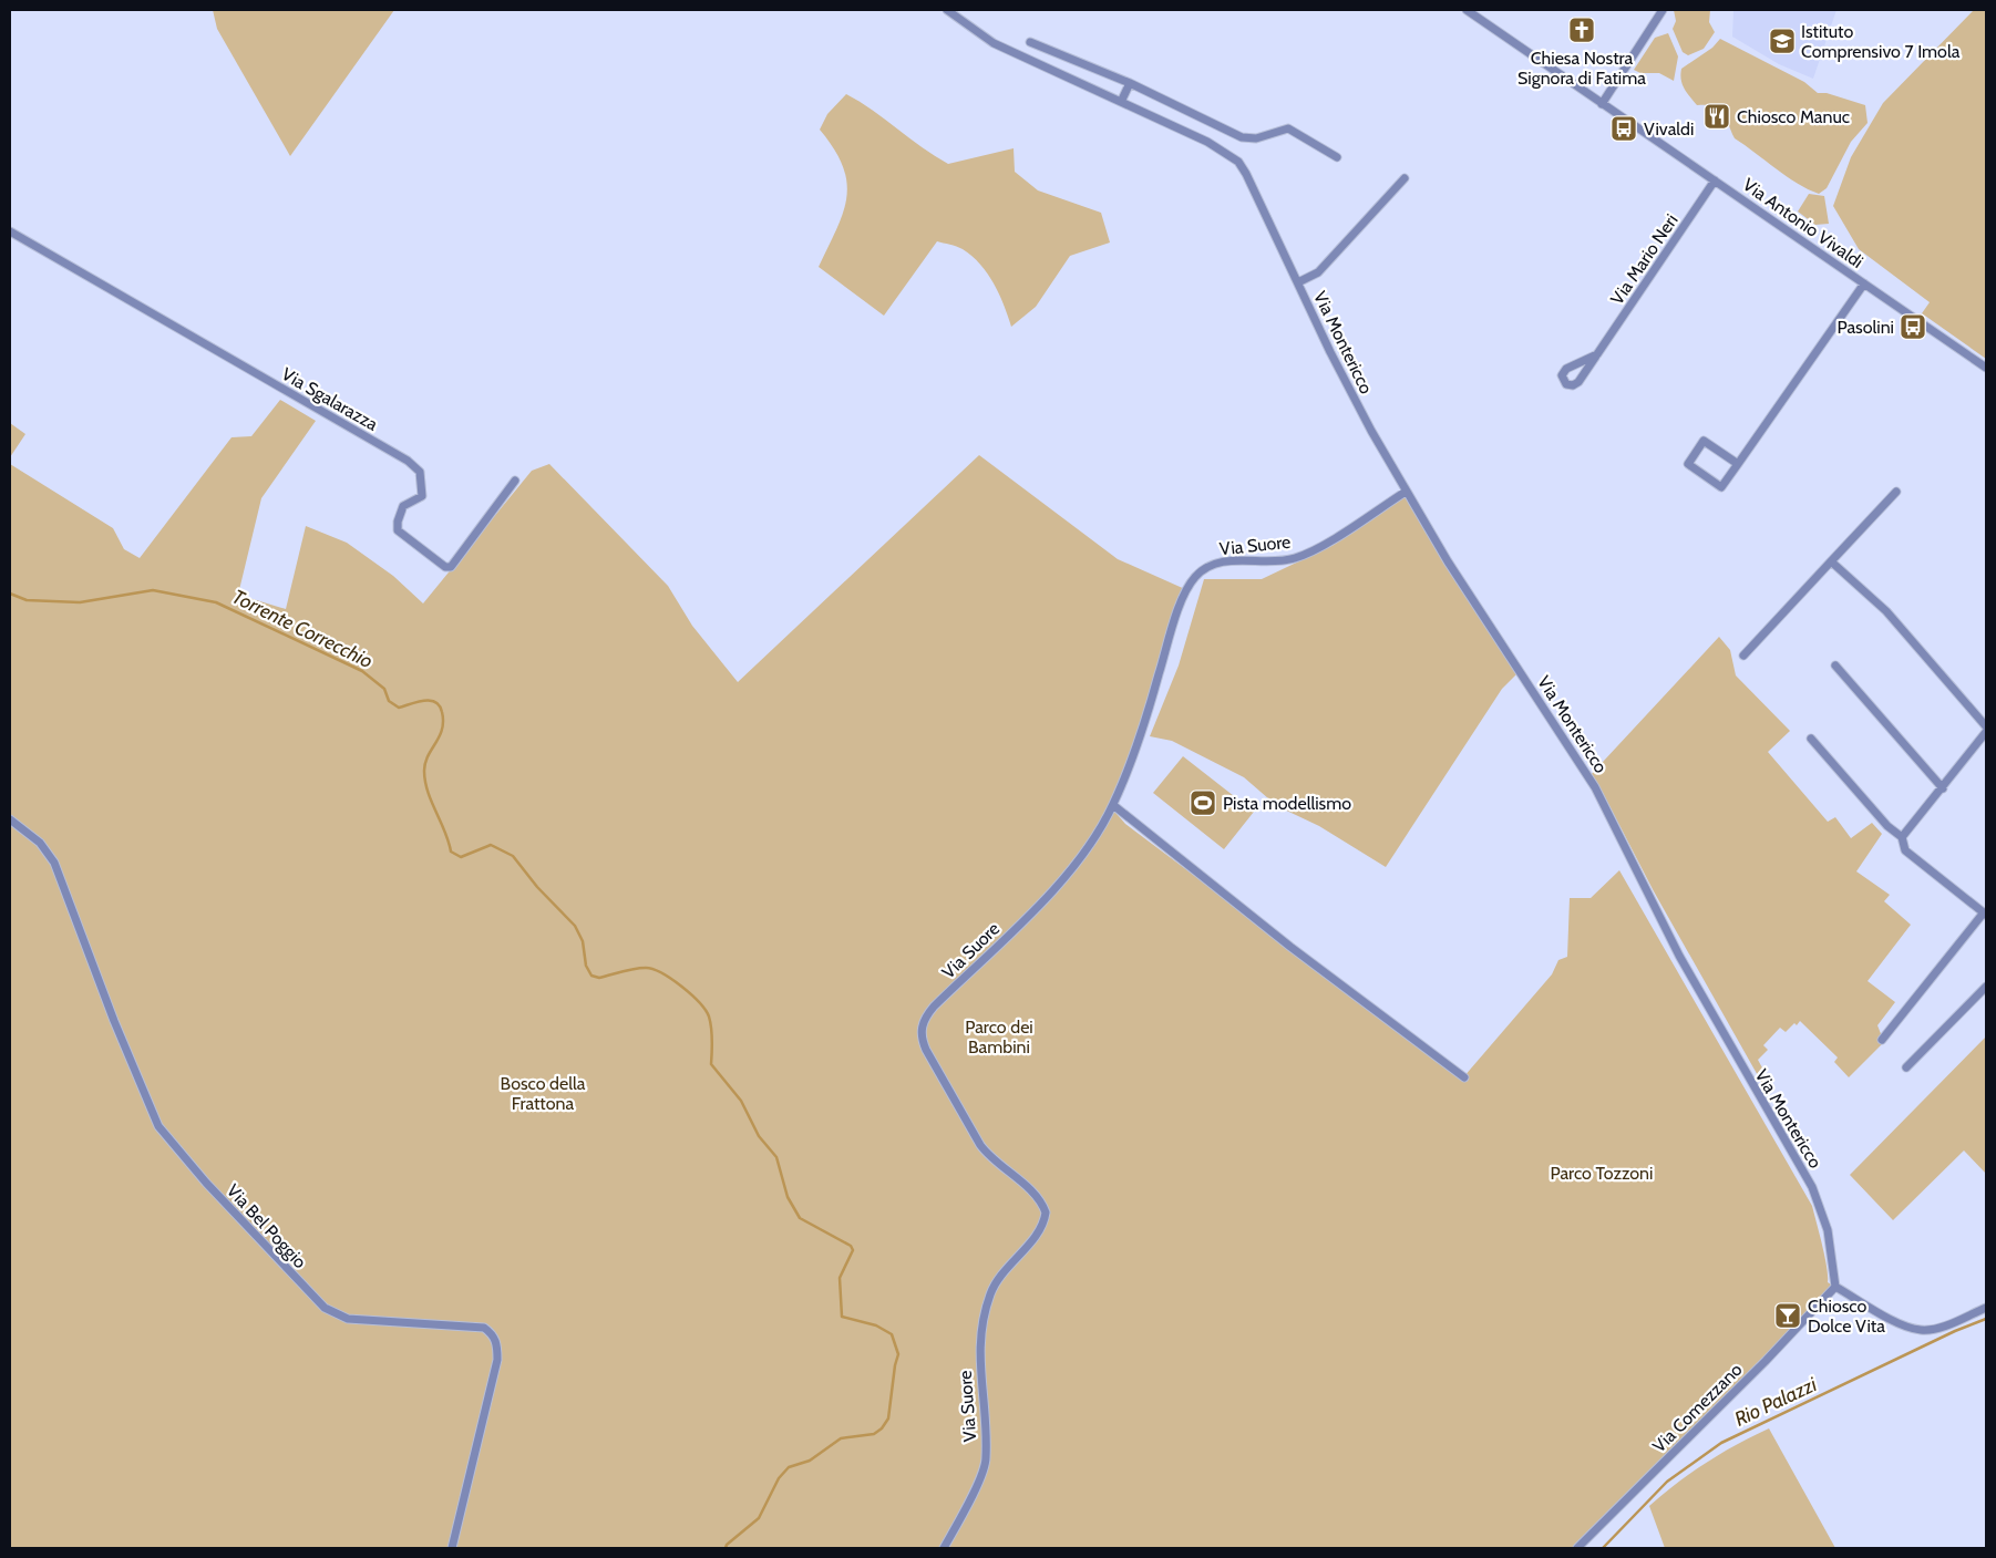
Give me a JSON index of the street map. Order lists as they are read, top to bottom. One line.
{"streets":{"street":["Via Antonio Vivaldi","Via Mario Neri","Via Montericco","Via Sgalarazza","Via Suore","Via Bel Poggio","Via Comezzano"]},"crossings":[["Via Antonio Vivaldi","Via Mario Neri"],["Via Montericco","Via Suore"],["Via Montericco","Via Comezzano"]],"water":["Torrente Correcchio","Rio Palazzi"],"parks":["Parco dei Bambini","Bosco della Frattona","Parco Tozzoni"],"places":{"church":["Chiesa Nostra Signora di Fatima"],"school or university":["Istituto Comprensivo 7 Imola"],"restaurant":["Chiosco Manuc"],"bus stop":["Vivaldi","Pasolini"],"sports":["Pista modellismo"],"bar":["Chiosco Dolce Vita"]}}
